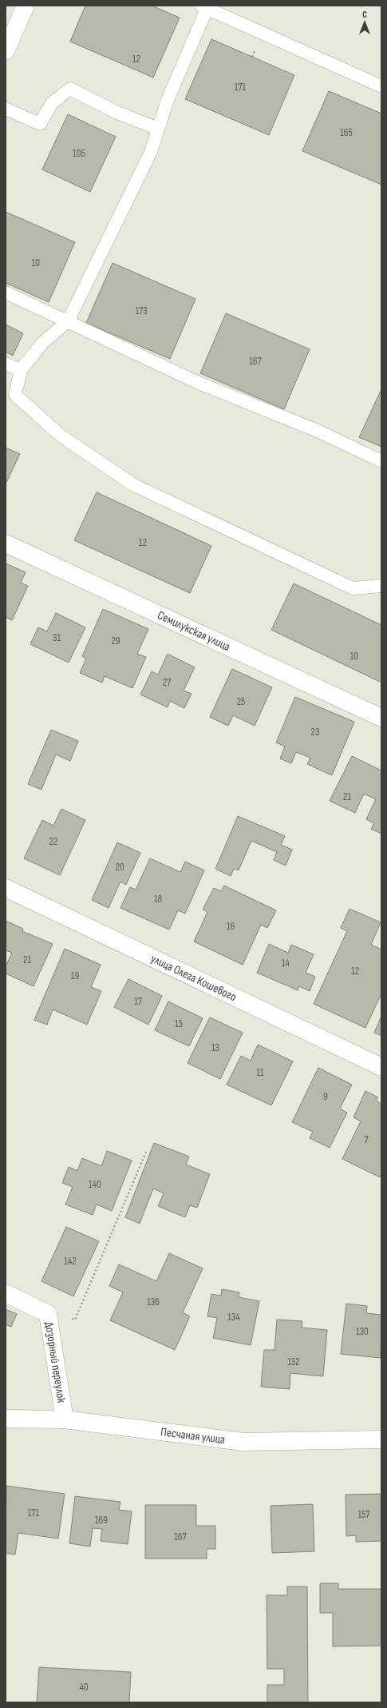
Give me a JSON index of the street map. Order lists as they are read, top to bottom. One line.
{"streets":{"street":["Семилукская улица","улица Олега Кошевого","Дозорный переулок","Песчаная улица"]},"crossings":[["Дозорный переулок","Песчаная улица"]],"house_numbers":["12","171","165","10Б","10","173","167","12","31","29","10","27","25","23","21","22","20","18","16","21","14","12","19","17","15","13","11","9","7","140","142","136","134","130","132","171","157","169","167","40"],"north":"top"}
